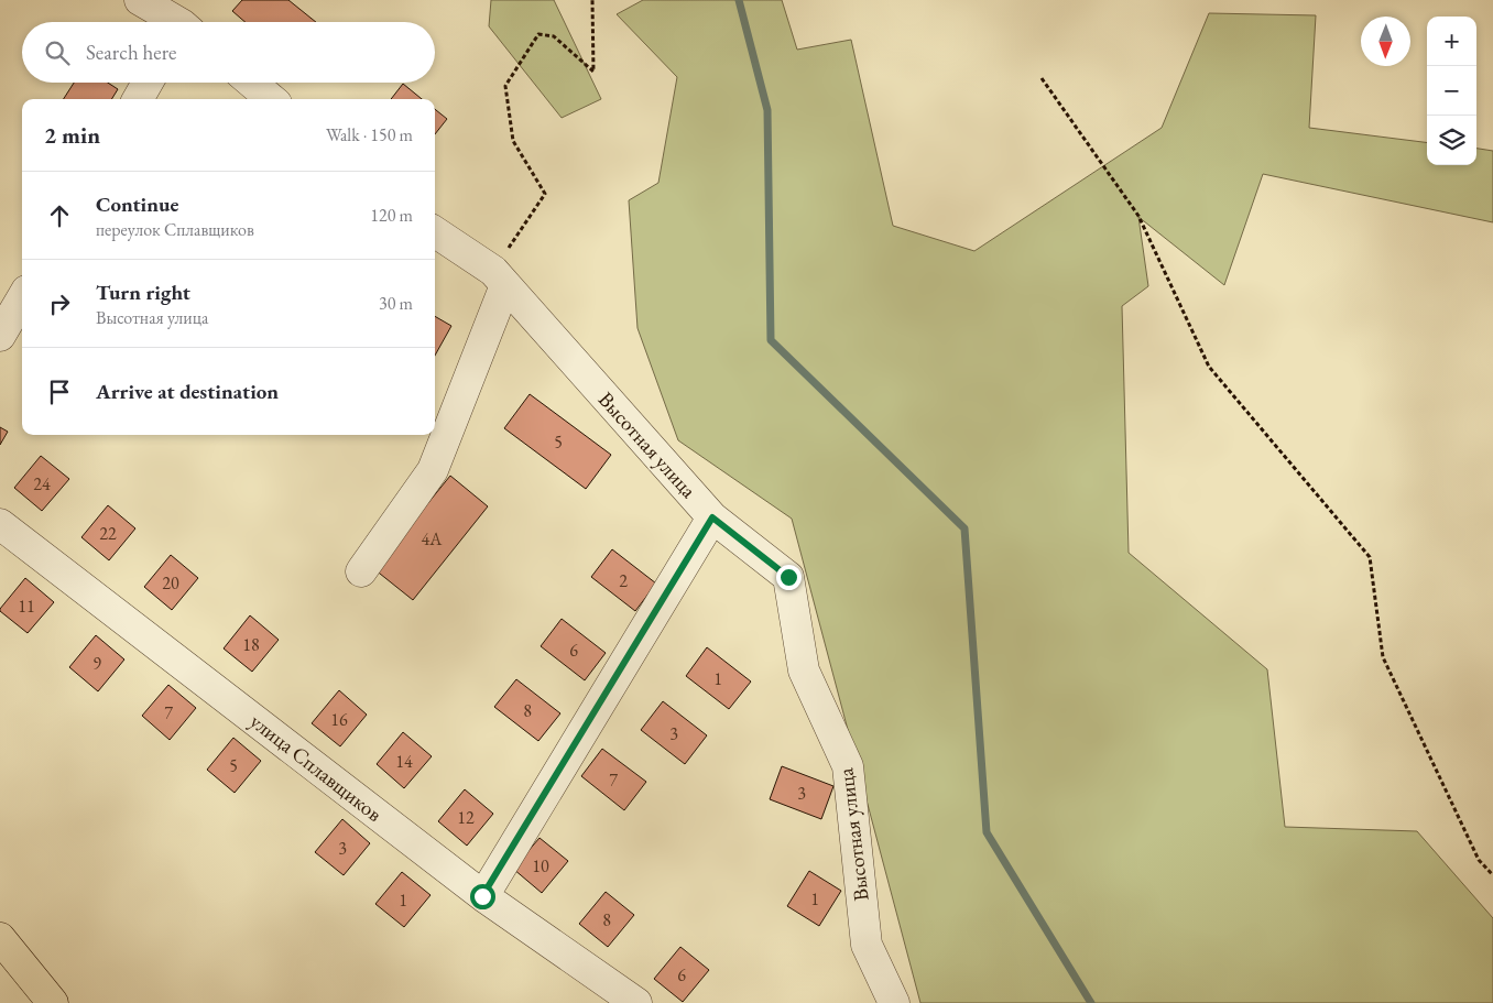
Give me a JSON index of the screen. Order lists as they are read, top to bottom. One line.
{"streets":{"street":["Высотная улица","улица Сплавщиков"]},"house_numbers":["5","24","22","4А","2","20","11","18","6","9","1","8","7","16","3","14","5","7","3","12","3","10","1","1","8","6"],"north":"bottom","page":{"map_buttons":["+","−"],"search":"Search here","heading":["2 min","Walk · 150 m"],"list":[["Continue","переулок Сплавщиков","120 m"],["Turn right","Высотная улица","30 m"],"Arrive at destination"]}}
